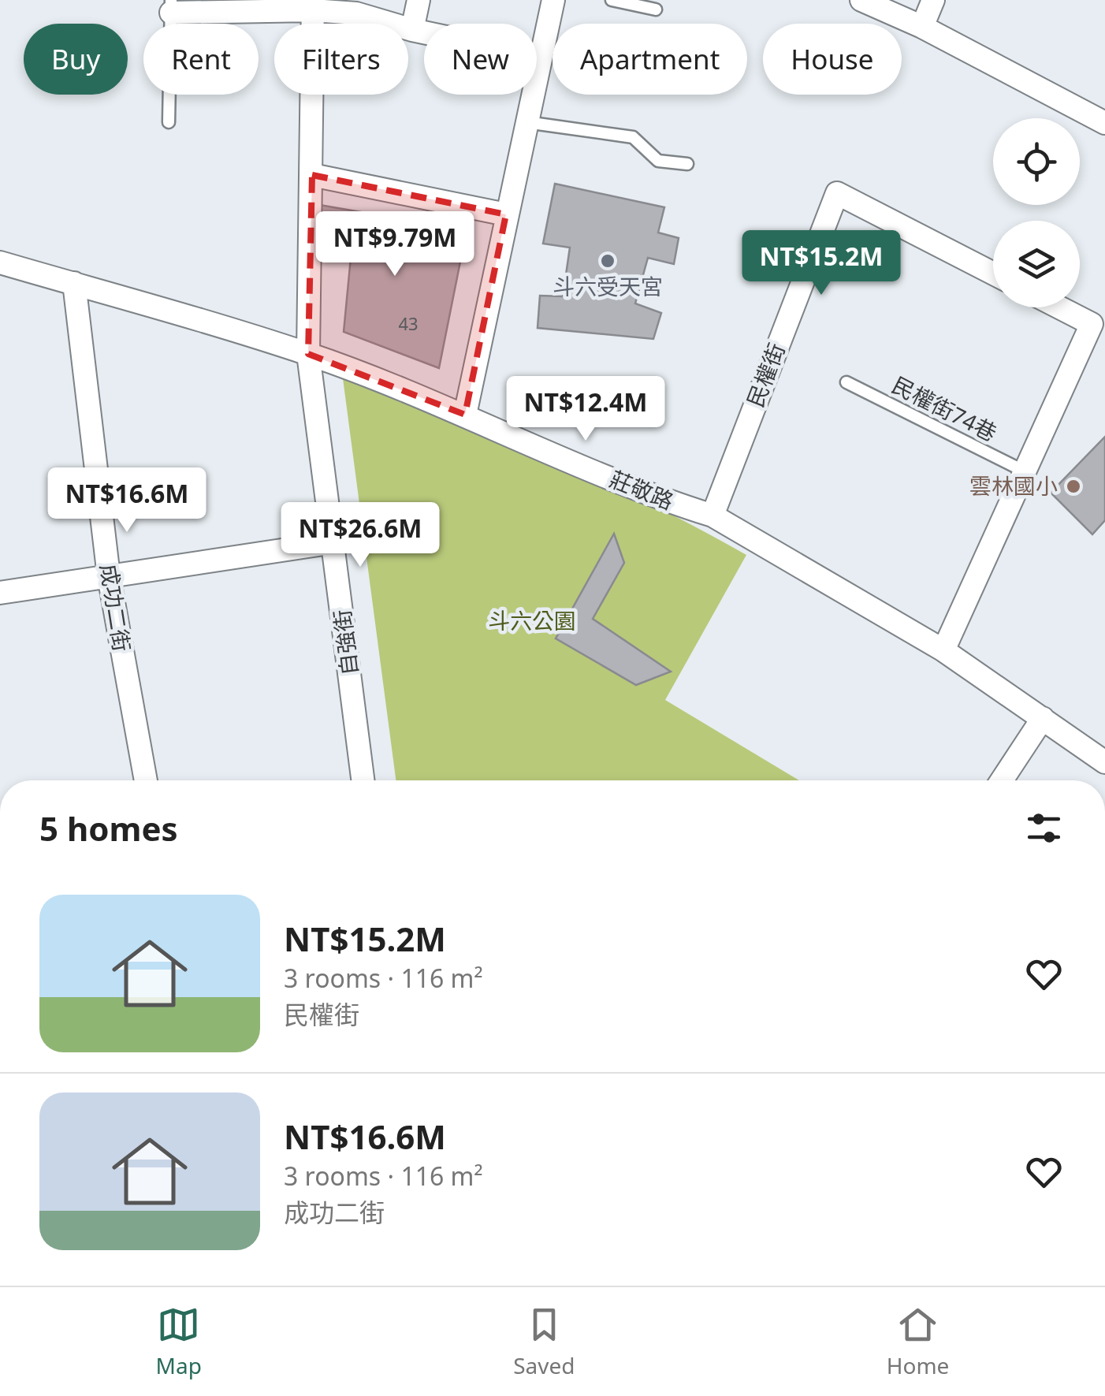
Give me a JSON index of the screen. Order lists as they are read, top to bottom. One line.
{"streets":{"street":["民權街","莊敬路","成功二街","自強街"],"lane":["民權街74巷"]},"crossings":[["民權街","莊敬路"],["莊敬路","成功二街"],["莊敬路","自強街"]],"parks":["斗六公園"],"places":["斗六受天宮","雲林國小"],"house_numbers":["43"],"page":{"chip":["Buy","Rent","Filters","New","Apartment","House"],"price":["NT$9.79M","NT$15.2M","NT$12.4M","NT$16.6M","NT$26.6M"],"heading":"5 homes","list":[{"name":"NT$15.2M","note":"3 rooms · 116 m² · 民權街"},{"name":"NT$16.6M","note":"3 rooms · 116 m² · 成功二街"}],"tabs":["Map","Saved","Home"]}}
